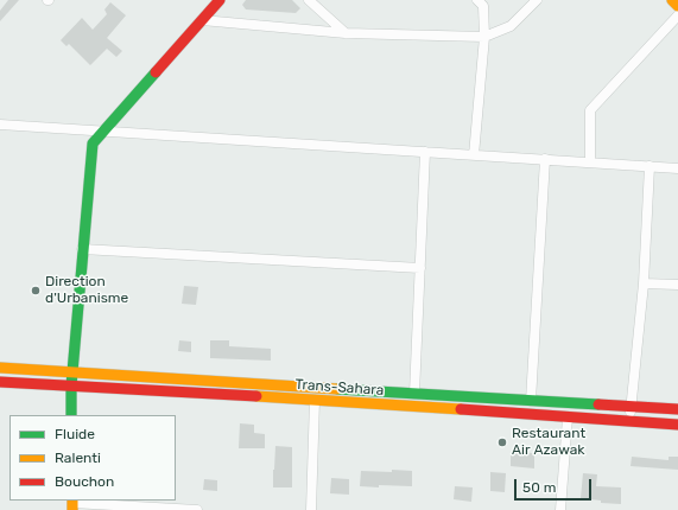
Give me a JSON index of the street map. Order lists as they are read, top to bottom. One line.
{"streets":{"main road":["Trans-Sahara"]},"places":["Direction d'Urbanisme","Restaurant Air Azawak"],"legend":["Fluide","Ralenti","Bouchon"],"scale_bar":"50 m"}
